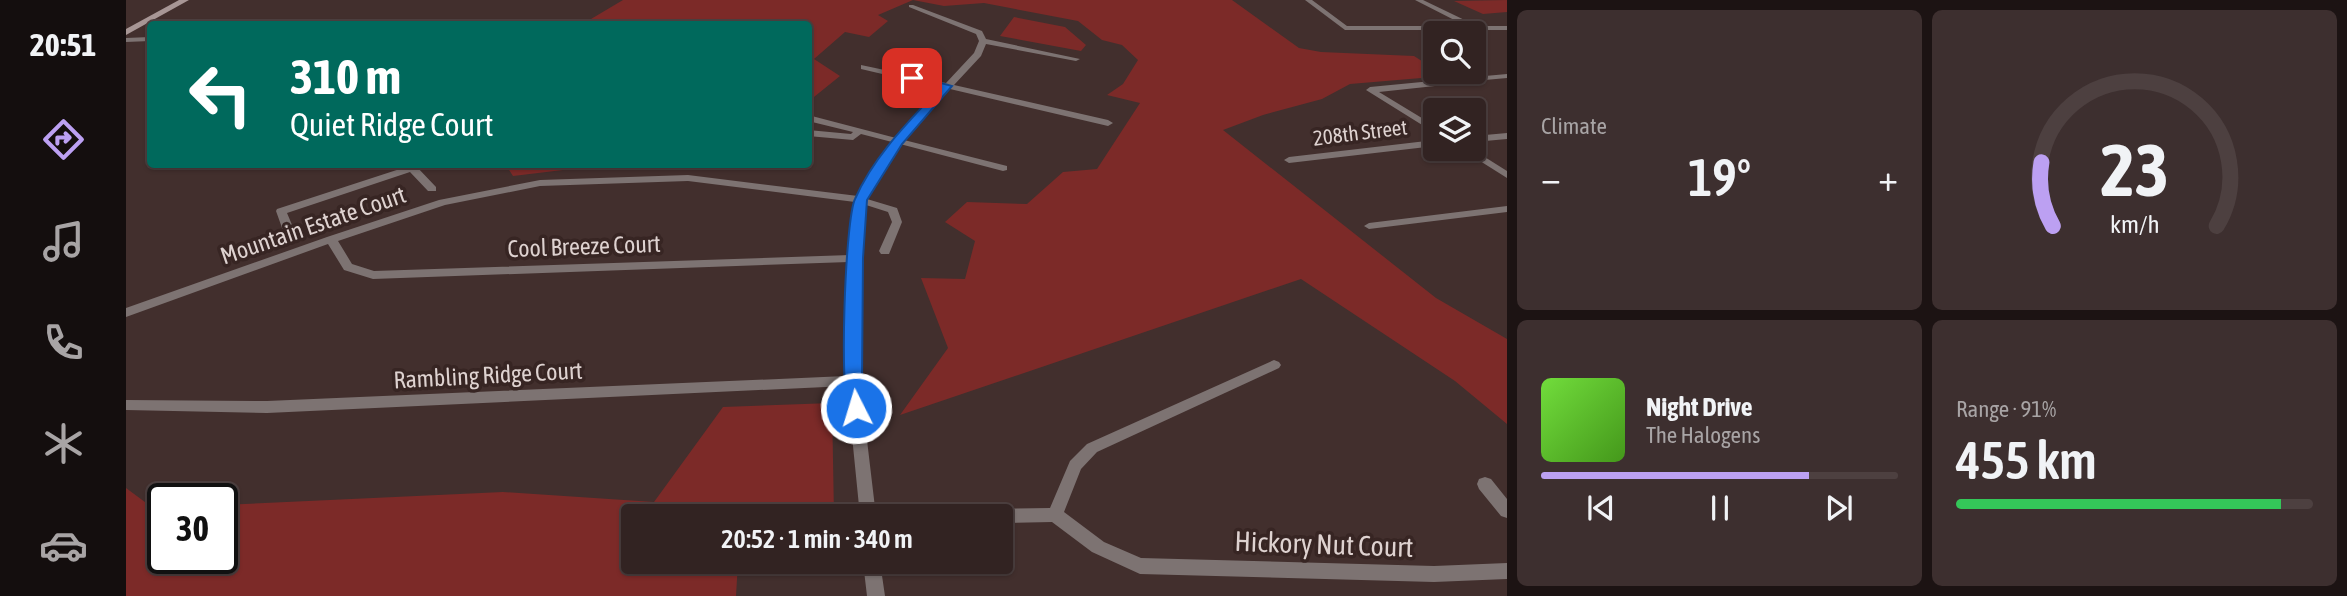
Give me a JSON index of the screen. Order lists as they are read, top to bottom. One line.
{"streets":{"street":["208th Street","Mountain Estate Court","Cool Breeze Court","Rambling Ridge Court","Hickory Nut Court"]},"crossings":[["Mountain Estate Court","Cool Breeze Court"]],"page":{"tabs":"20:51","tile":["Climate",["Range · 91%","455 km"]],"turn":["310 m","Quiet Ridge Court"],"heat":["−","19°","+"],"song":["Night Drive","The Halogens"],"limit":"30","trip":"20:52 · 1 min · 340 m","gauge":["23","km/h"]}}
